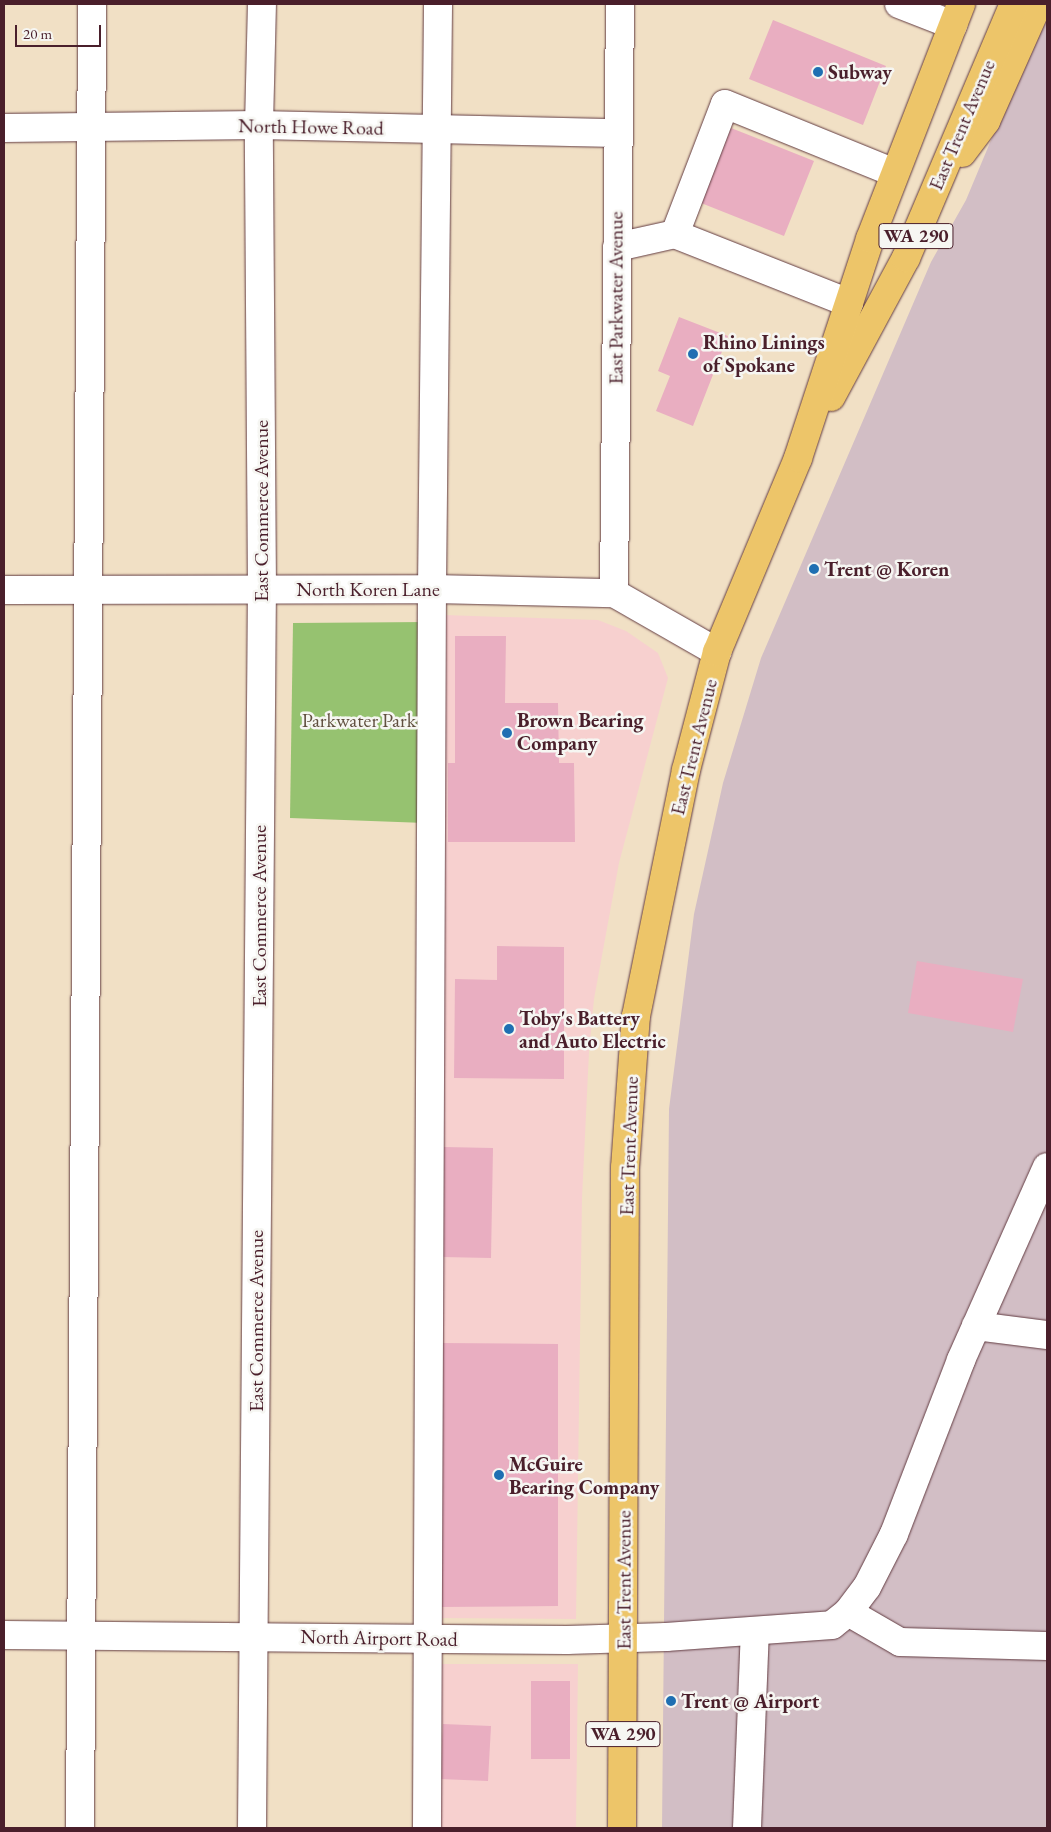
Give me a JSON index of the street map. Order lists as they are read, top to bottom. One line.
{"streets":{"main road":["East Trent Avenue","WA 290"],"street":["North Howe Road","East Parkwater Avenue","East Commerce Avenue","North Koren Lane","North Airport Road"]},"crossings":[["East Trent Avenue","North Koren Lane"],["East Trent Avenue","North Airport Road"],["North Howe Road","East Parkwater Avenue"],["North Howe Road","East Commerce Avenue"],["East Parkwater Avenue","North Koren Lane"],["East Commerce Avenue","North Koren Lane"],["East Commerce Avenue","North Airport Road"]],"parks":["Parkwater Park"],"places":["Subway","Rhino Linings of Spokane","Trent @ Koren","Brown Bearing Company","Toby's Battery and Auto Electric","McGuire Bearing Company","Trent @ Airport"],"scale_bar":"20 m"}
